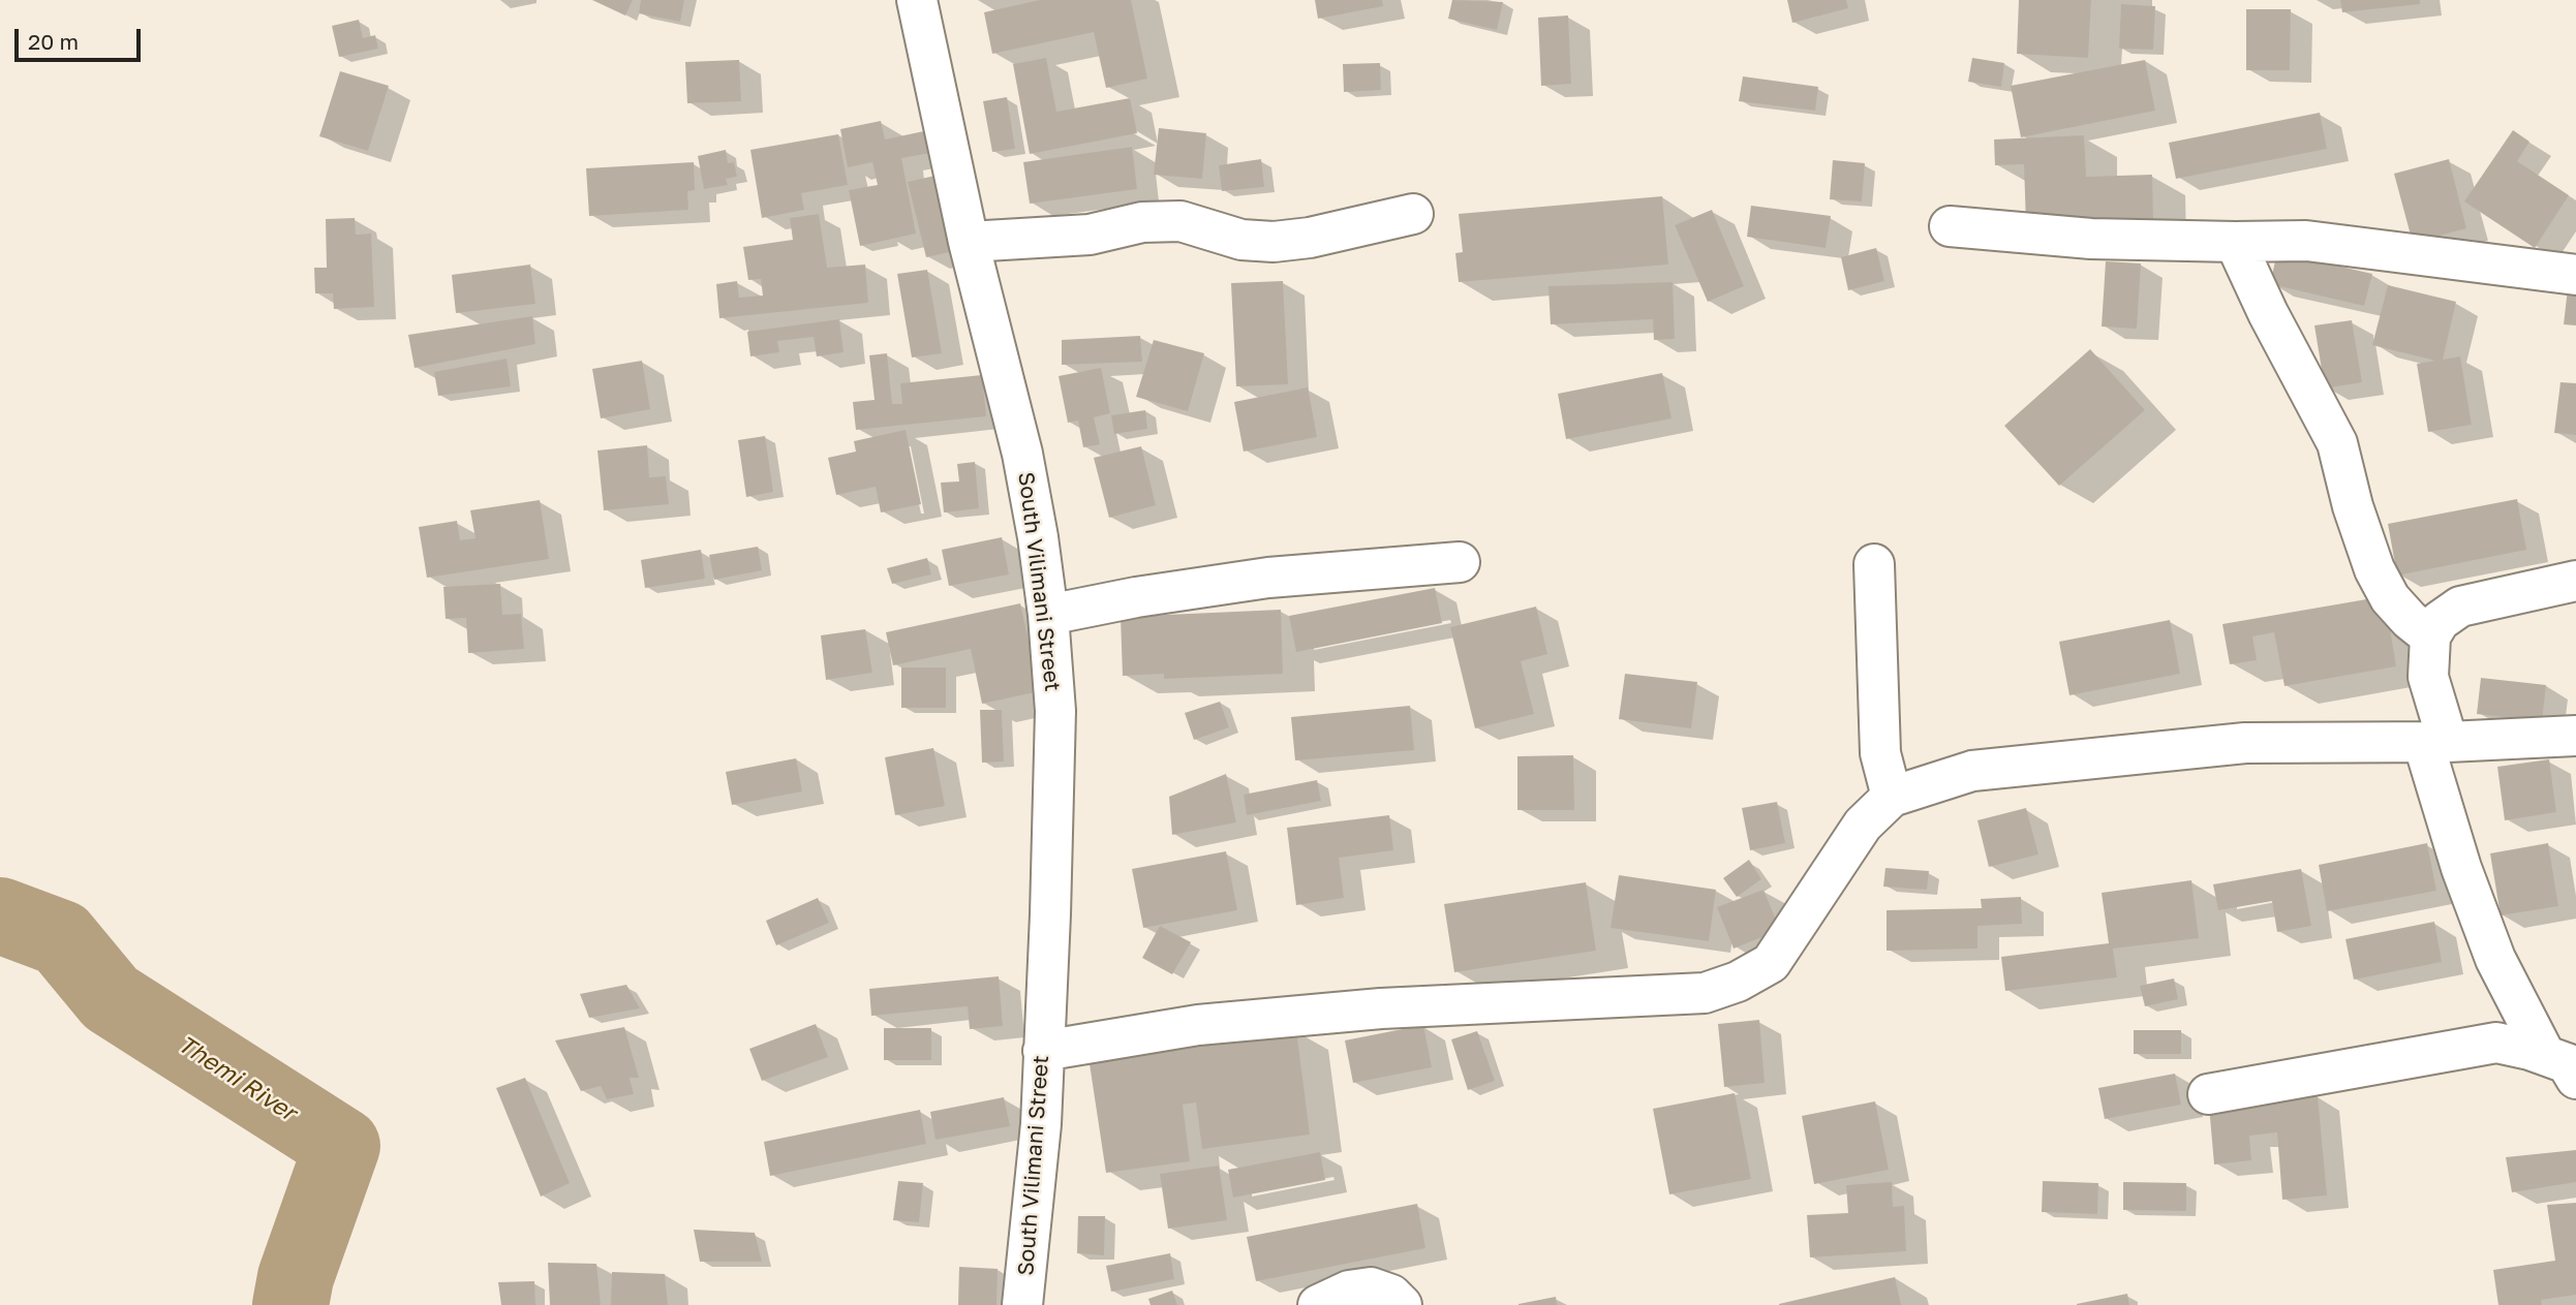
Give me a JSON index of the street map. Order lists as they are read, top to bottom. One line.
{"streets":{"street":["South Vilimani Street"]},"water":["Themi River"],"scale_bar":"20 m"}
